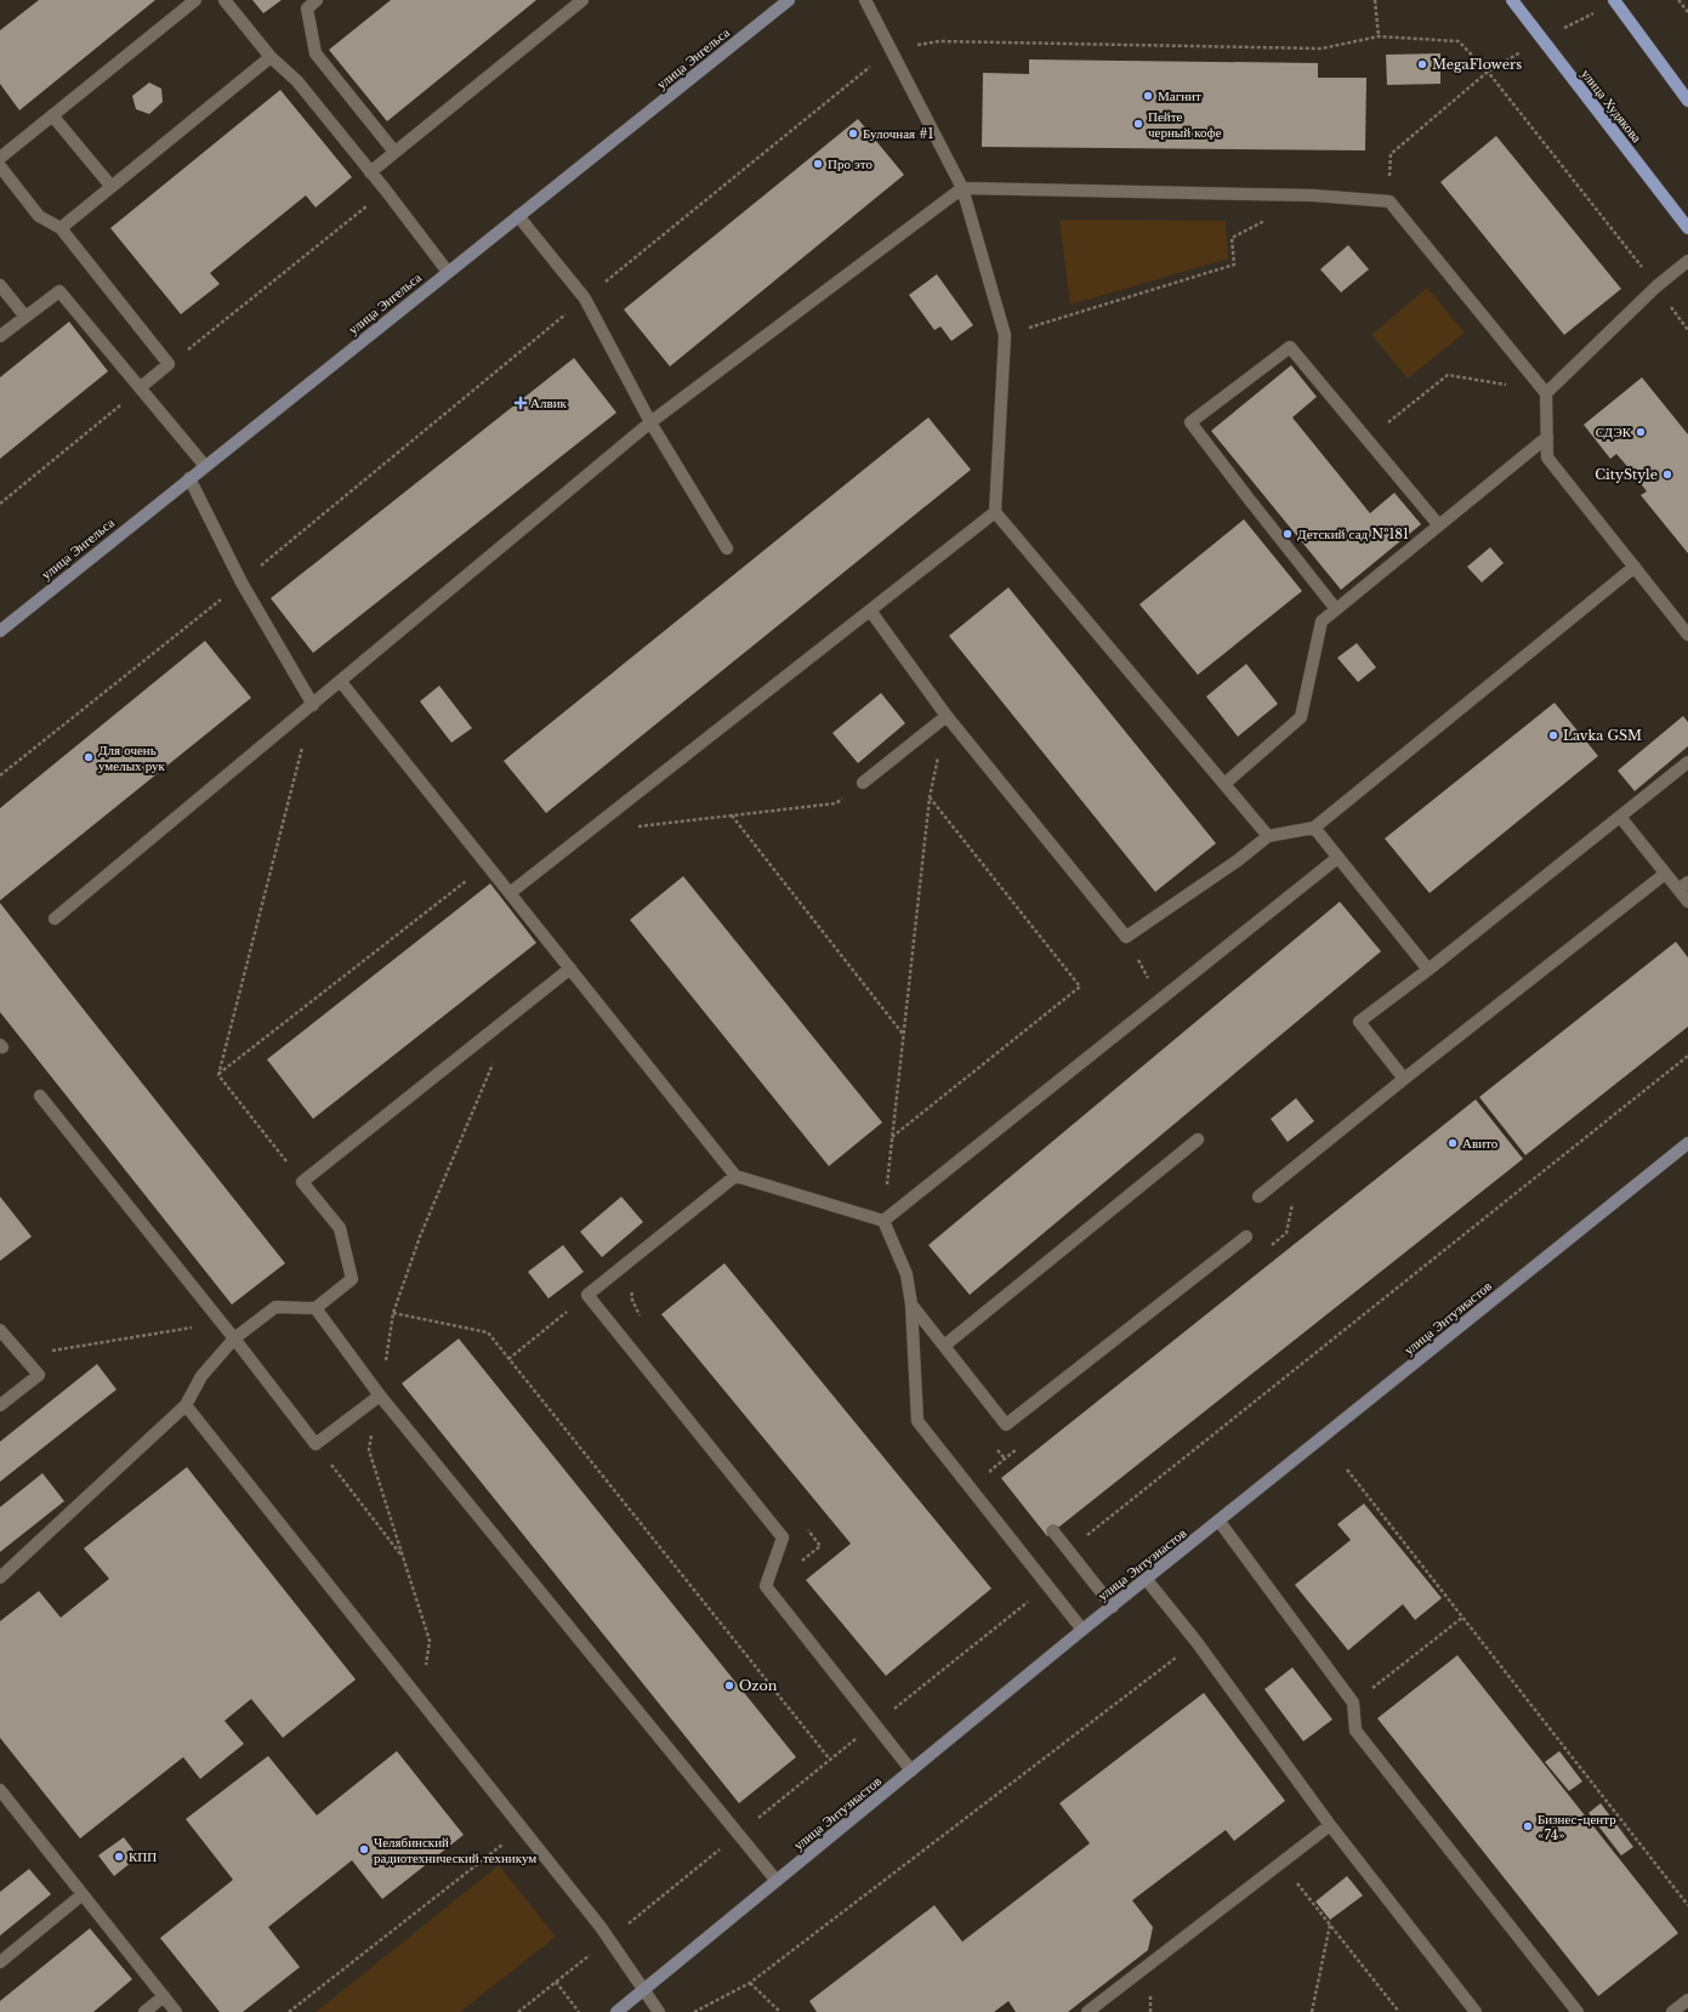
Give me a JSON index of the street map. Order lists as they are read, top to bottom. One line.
{"streets":{"main road":["улица Энгельса","улица Худякова","улица Энтузиастов"]},"places":{"other":["MegaFlowers","Магнит","Пейте черный кофе","Булочная #1","Про это","СДЭК","CityStyle","Детский сад №181","Lavka GSM","Для очень умелых рук","Авито","Ozon","Бизнес-центр «74»","Челябинский радиотехнический техникум","КПП"],"health":["Алвик"]}}
